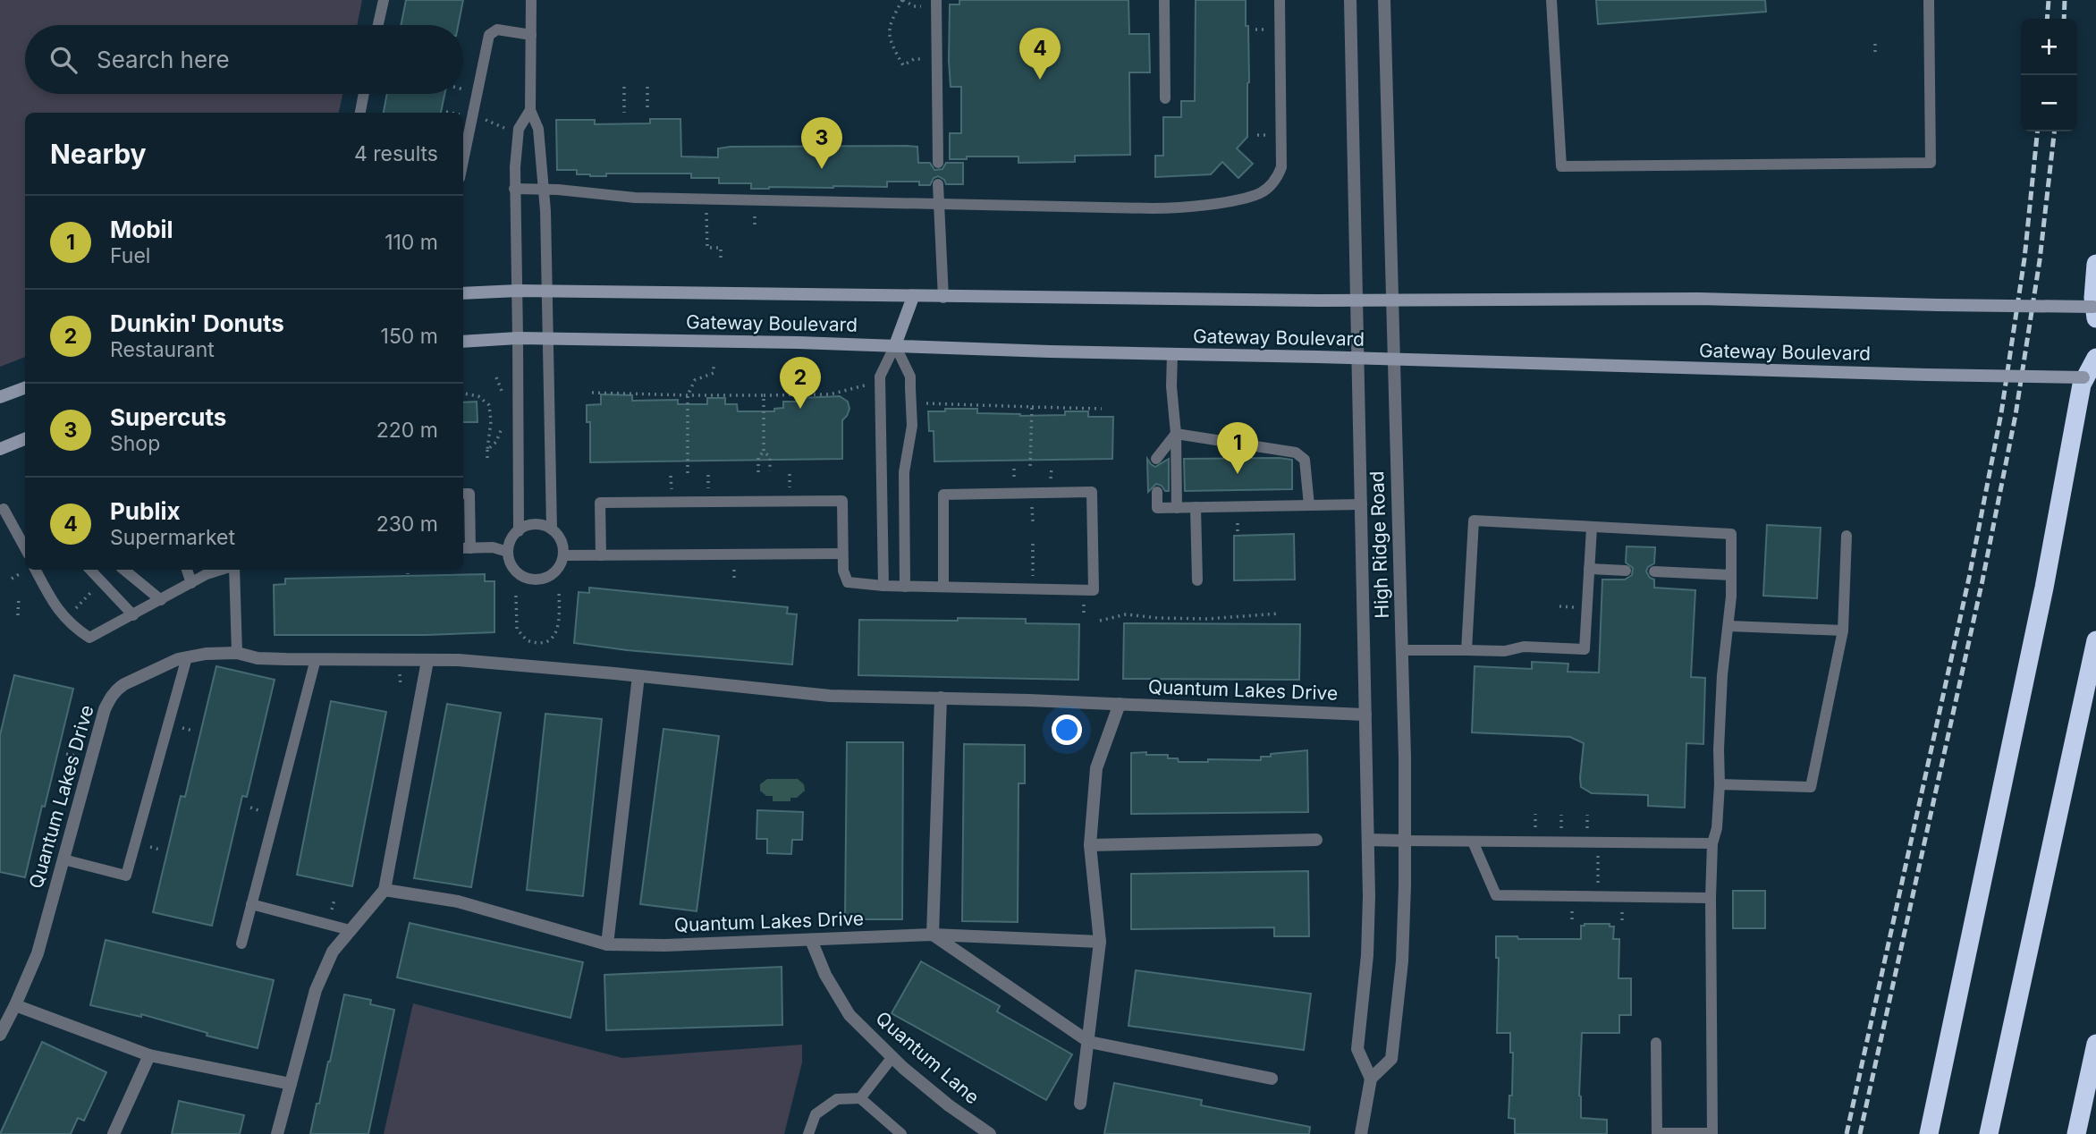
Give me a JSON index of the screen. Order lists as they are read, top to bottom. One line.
{"streets":{"main road":["Gateway Boulevard"],"street":["High Ridge Road","Quantum Lakes Drive","Quantum Lane"]},"crossings":[["Gateway Boulevard","High Ridge Road"],["High Ridge Road","Quantum Lakes Drive"],["Quantum Lakes Drive","Quantum Lane"]],"page":{"map_buttons":["+","−"],"search":"Search here","pins":["4","3","2","1"],"heading":["Nearby","4 results"],"list":[{"mark":"1","name":"Mobil","note":"Fuel","value":"110 m"},{"mark":"2","name":"Dunkin' Donuts","note":"Restaurant","value":"150 m"},{"mark":"3","name":"Supercuts","note":"Shop","value":"220 m"},{"mark":"4","name":"Publix","note":"Supermarket","value":"230 m"}]}}
